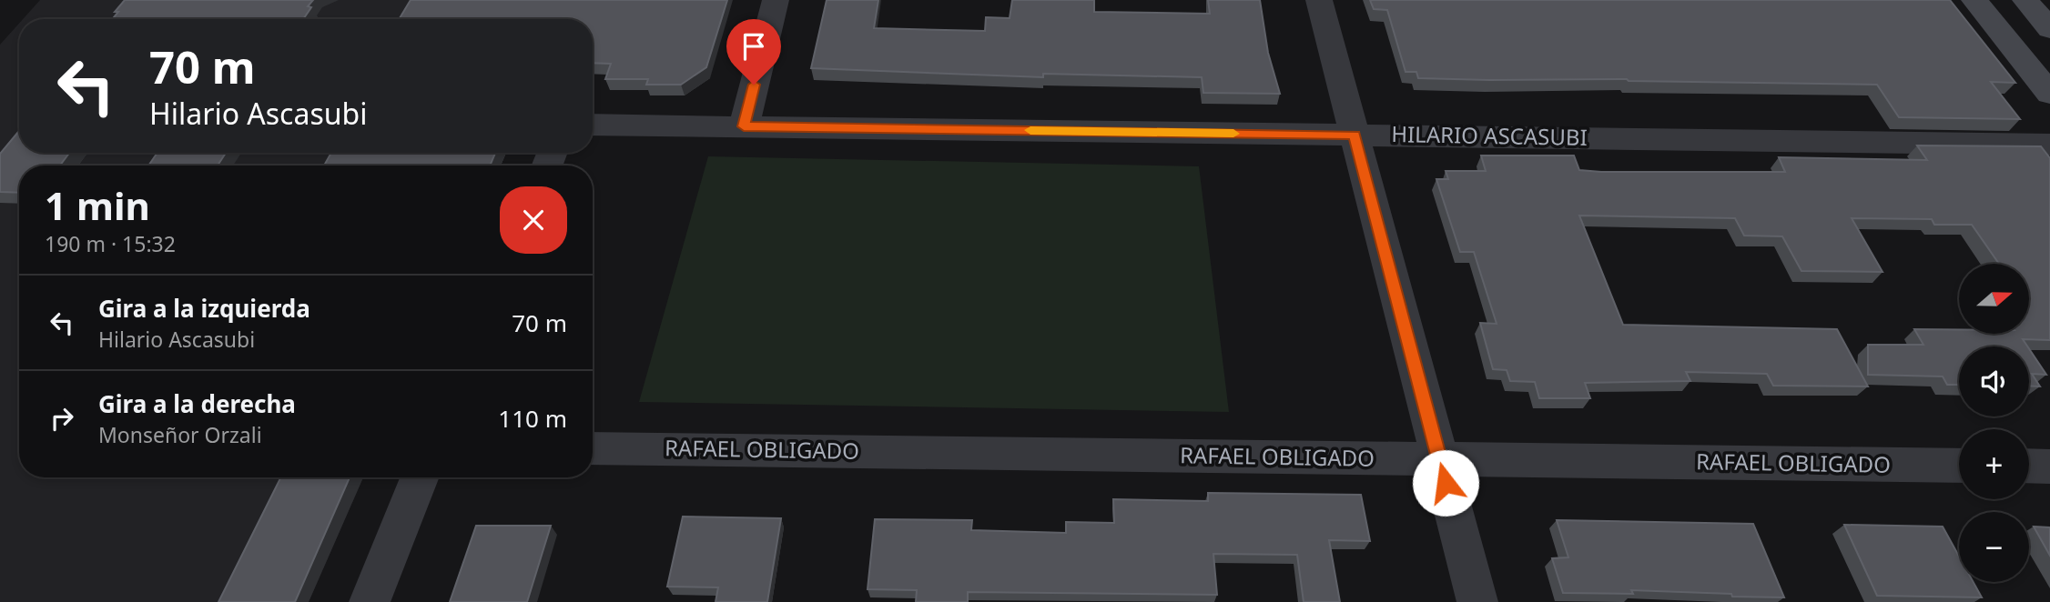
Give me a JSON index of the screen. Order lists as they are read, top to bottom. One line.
{"streets":{"street":["HILARIO ASCASUBI","RAFAEL OBLIGADO"]},"north":"right","page":{"turn":["70 m","Hilario Ascasubi"],"heading":["1 min","190 m · 15:32"],"map_buttons":["+","−"],"list":[{"name":"Gira a la izquierda","note":"Hilario Ascasubi","value":"70 m"},{"name":"Gira a la derecha","note":"Monseñor Orzali","value":"110 m"}]}}
